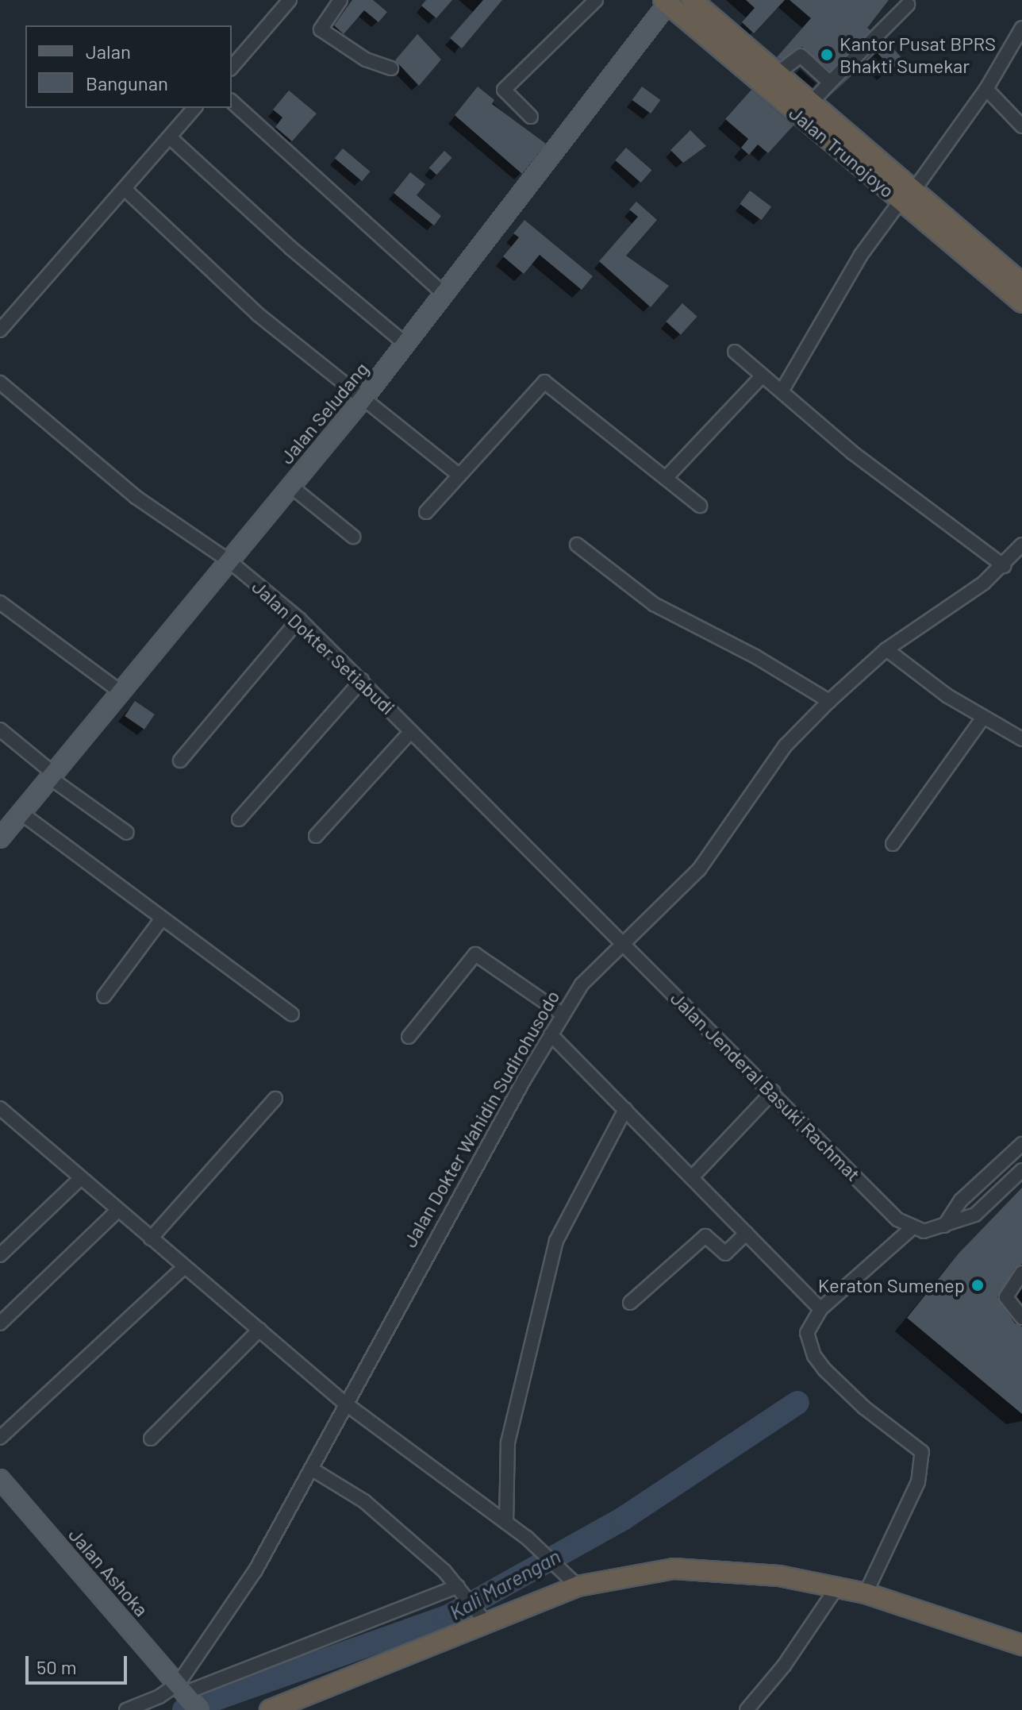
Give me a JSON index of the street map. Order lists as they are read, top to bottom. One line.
{"streets":{"highway":["Jalan Trunojoyo"],"main road":["Jalan Seludang","Jalan Ashoka"],"street":["Jalan Dokter Setiabudi","Jalan Jenderal Basuki Rachmat","Jalan Dokter Wahidin Sudirohusodo"]},"crossings":[["Jalan Trunojoyo","Jalan Seludang"],["Jalan Seludang","Jalan Dokter Setiabudi"],["Jalan Dokter Setiabudi","Jalan Jenderal Basuki Rachmat"],["Jalan Dokter Setiabudi","Jalan Dokter Wahidin Sudirohusodo"],["Jalan Jenderal Basuki Rachmat","Jalan Dokter Wahidin Sudirohusodo"],["Jalan Dokter Wahidin Sudirohusodo","Jalan Ashoka"]],"water":["Kali Marengan"],"places":["Kantor Pusat BPRS Bhakti Sumekar","Keraton Sumenep"],"legend":["Jalan","Bangunan"],"scale_bar":"50 m"}
